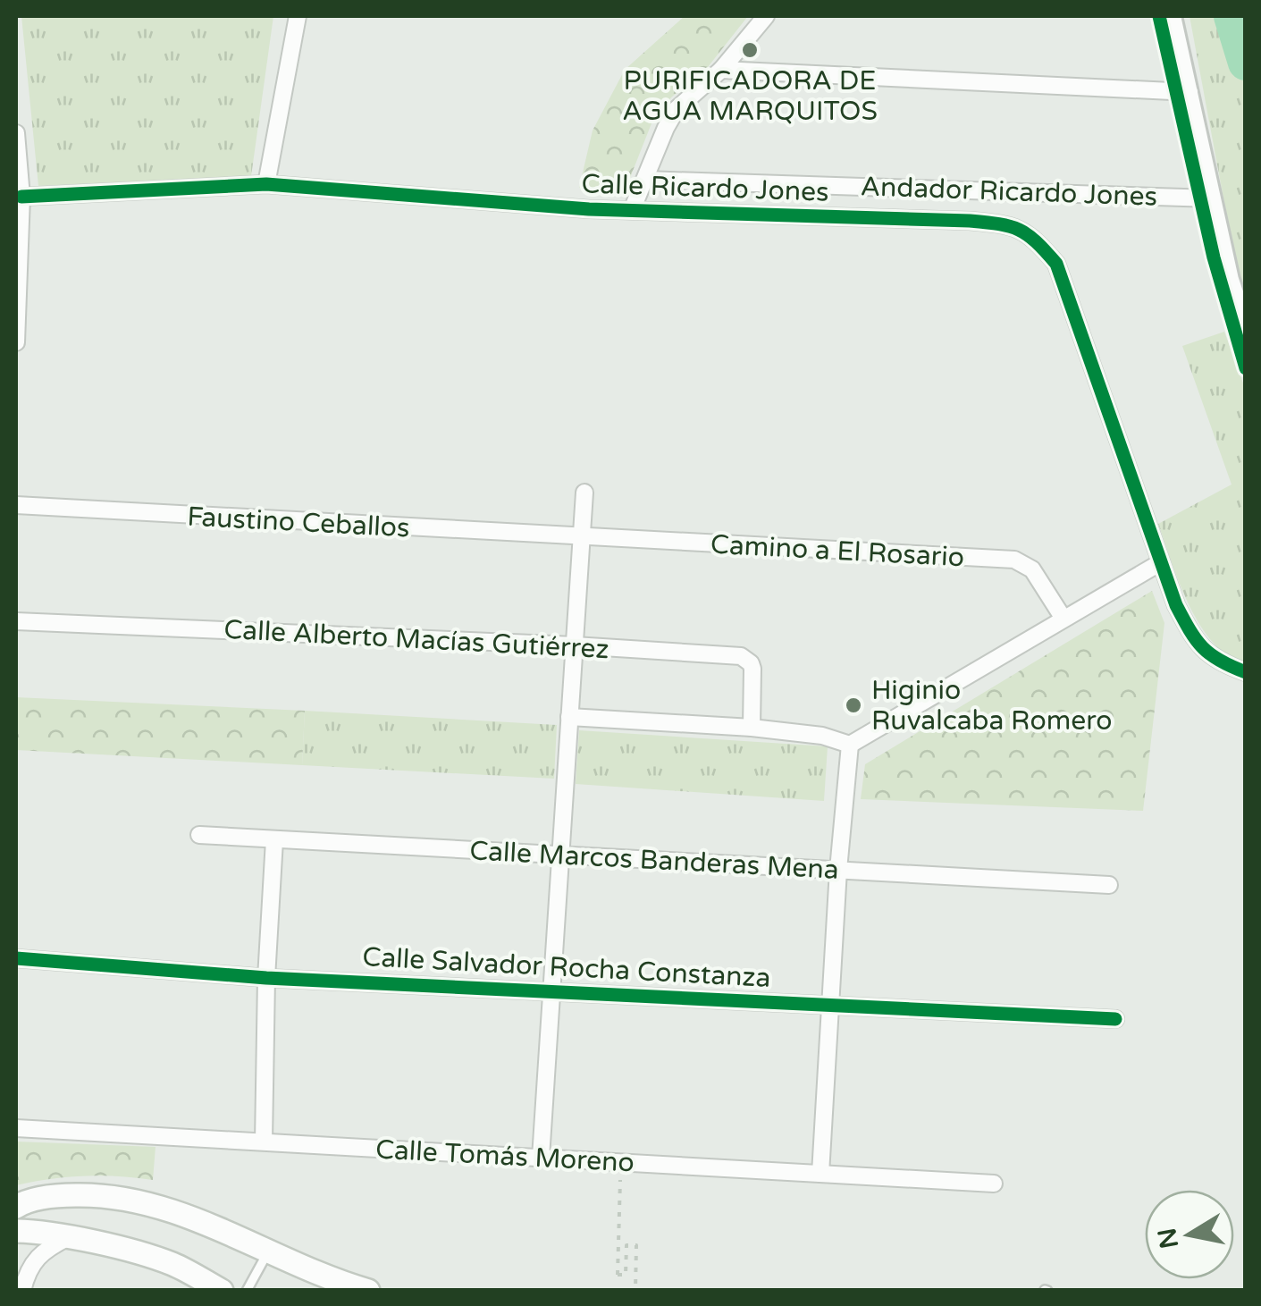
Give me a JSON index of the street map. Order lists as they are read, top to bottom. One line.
{"streets":{"street":["Calle Ricardo Jones","Andador Ricardo Jones","Faustino Ceballos","Camino a El Rosario","Calle Alberto Macías Gutiérrez","Calle Marcos Banderas Mena","Calle Salvador Rocha Constanza","Calle Tomás Moreno"]},"crossings":[["Faustino Ceballos","Camino a El Rosario"]],"places":["PURIFICADORA DE AGUA MARQUITOS","Higinio Ruvalcaba Romero"],"north":"left"}
